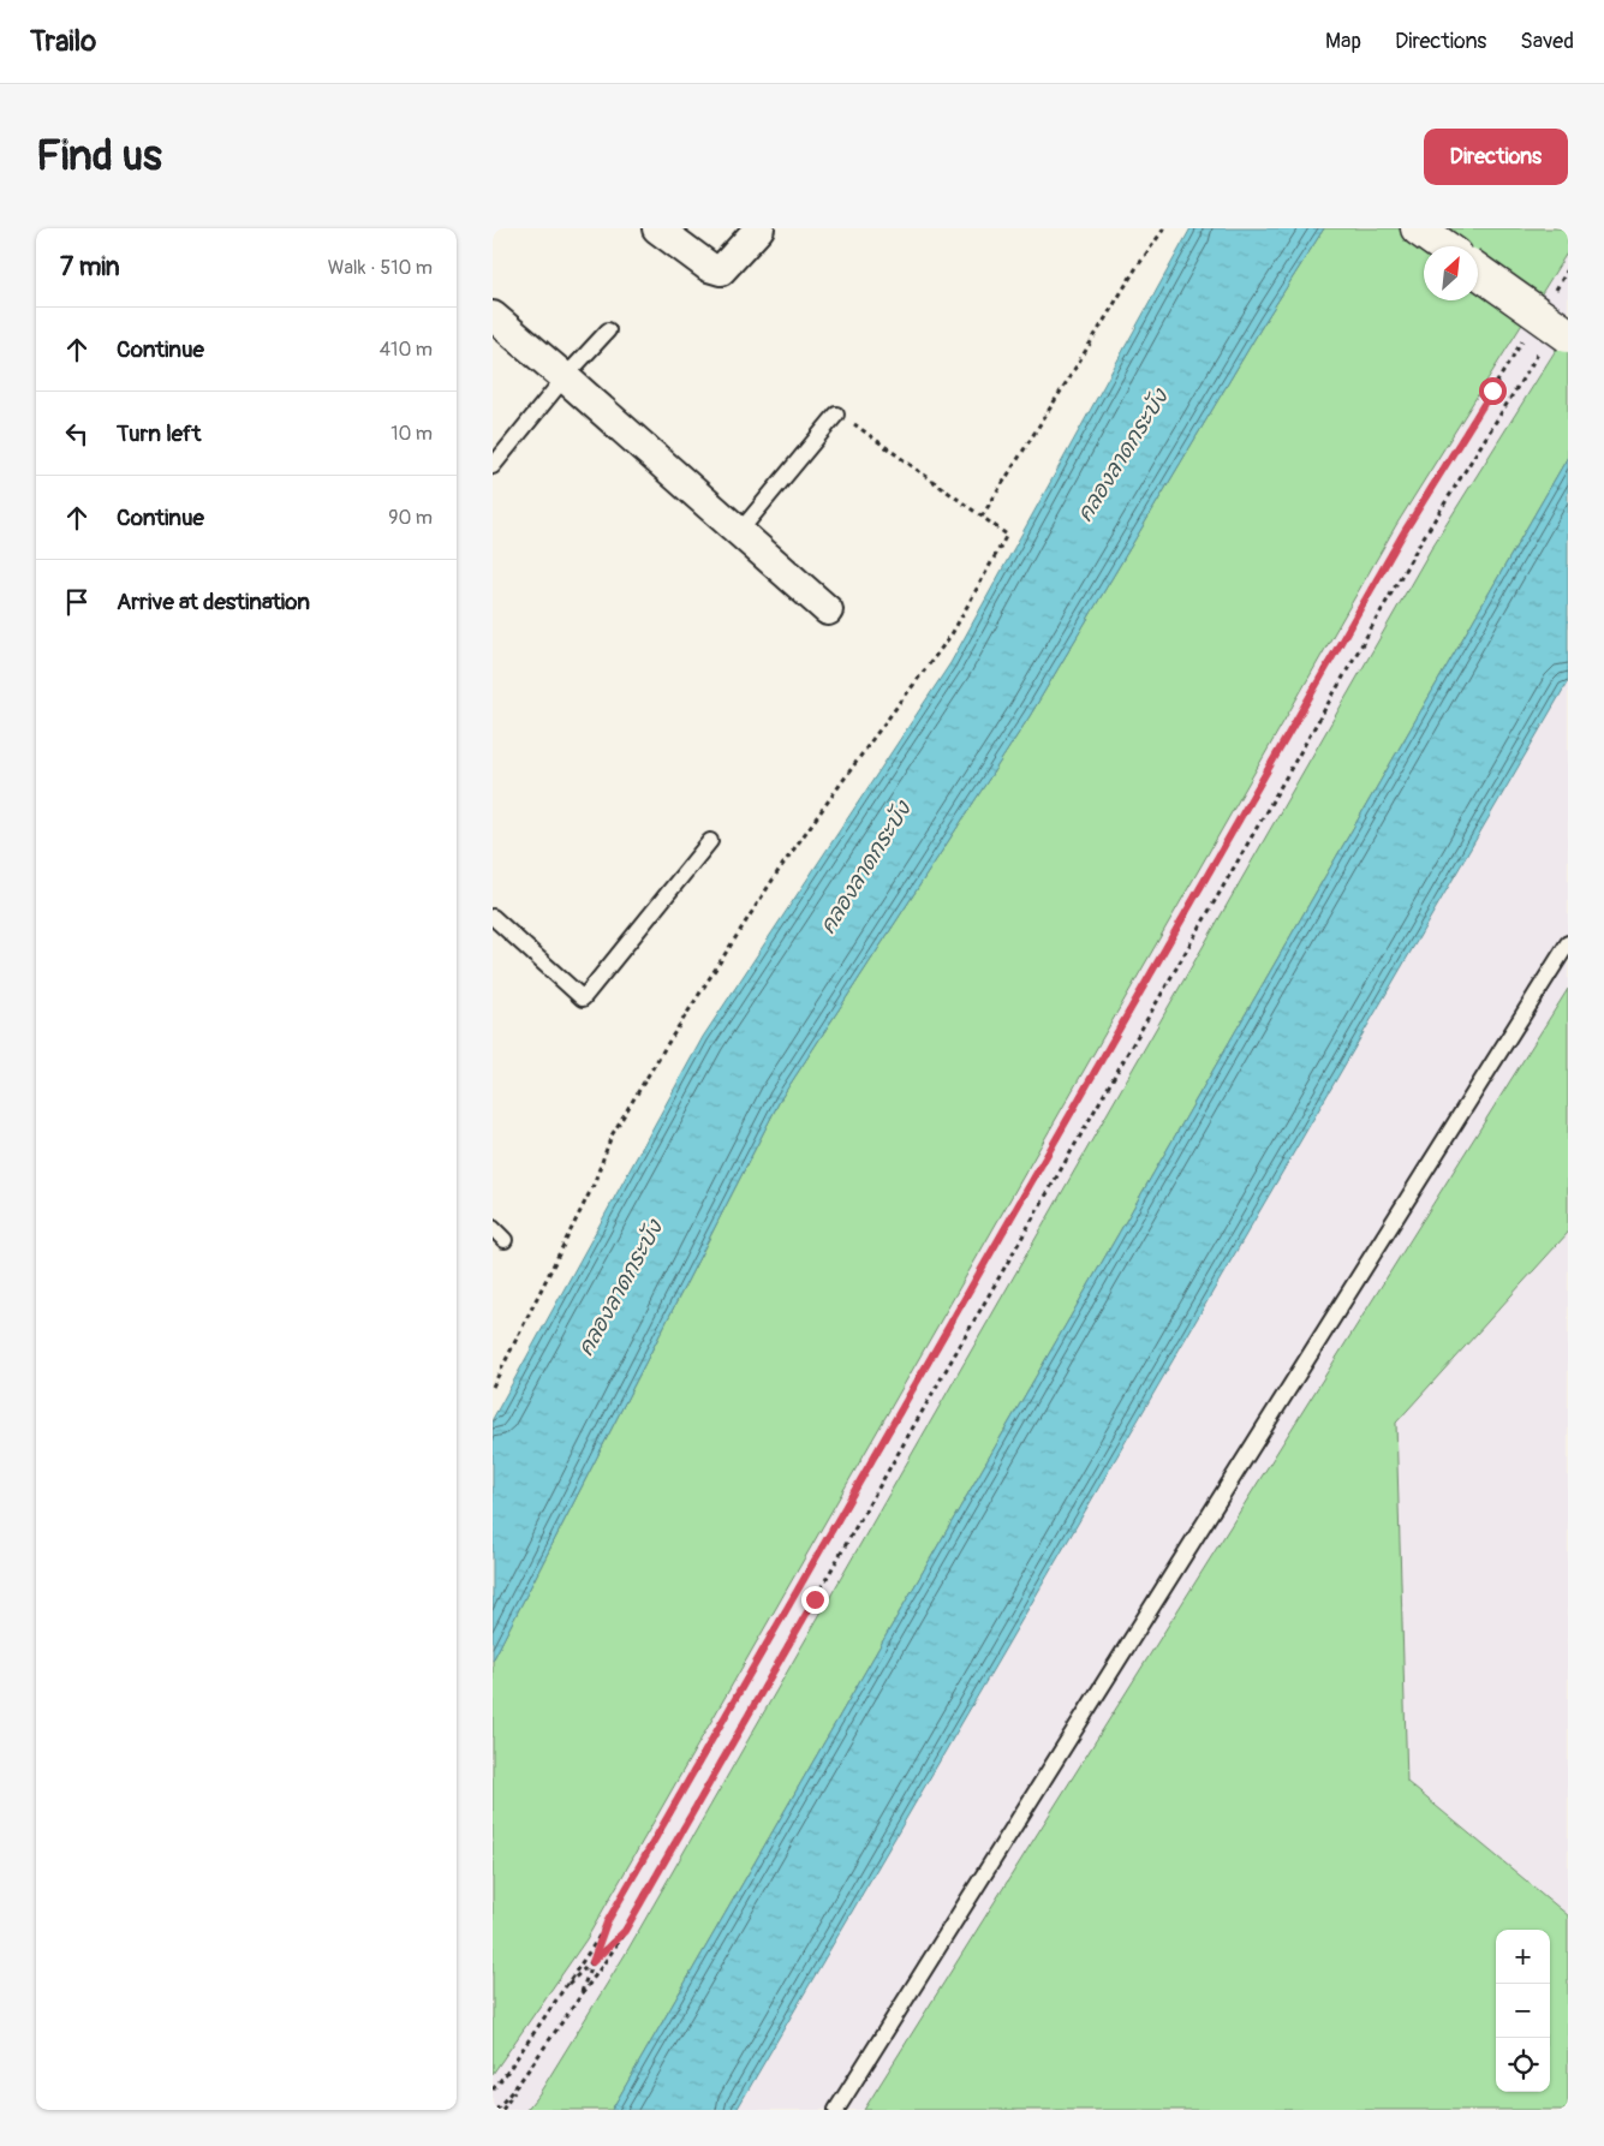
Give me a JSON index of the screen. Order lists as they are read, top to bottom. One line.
{"water":["คลองลาดกระบัง"],"north":"top right","page":{"header":"Trailo","nav":["Map","Directions","Saved"],"buttons":"Directions","title":"Find us","heading":["7 min","Walk · 510 m"],"list":[["Continue","410 m"],["Turn left","10 m"],["Continue","90 m"],"Arrive at destination"],"map_buttons":["+","−"]}}
